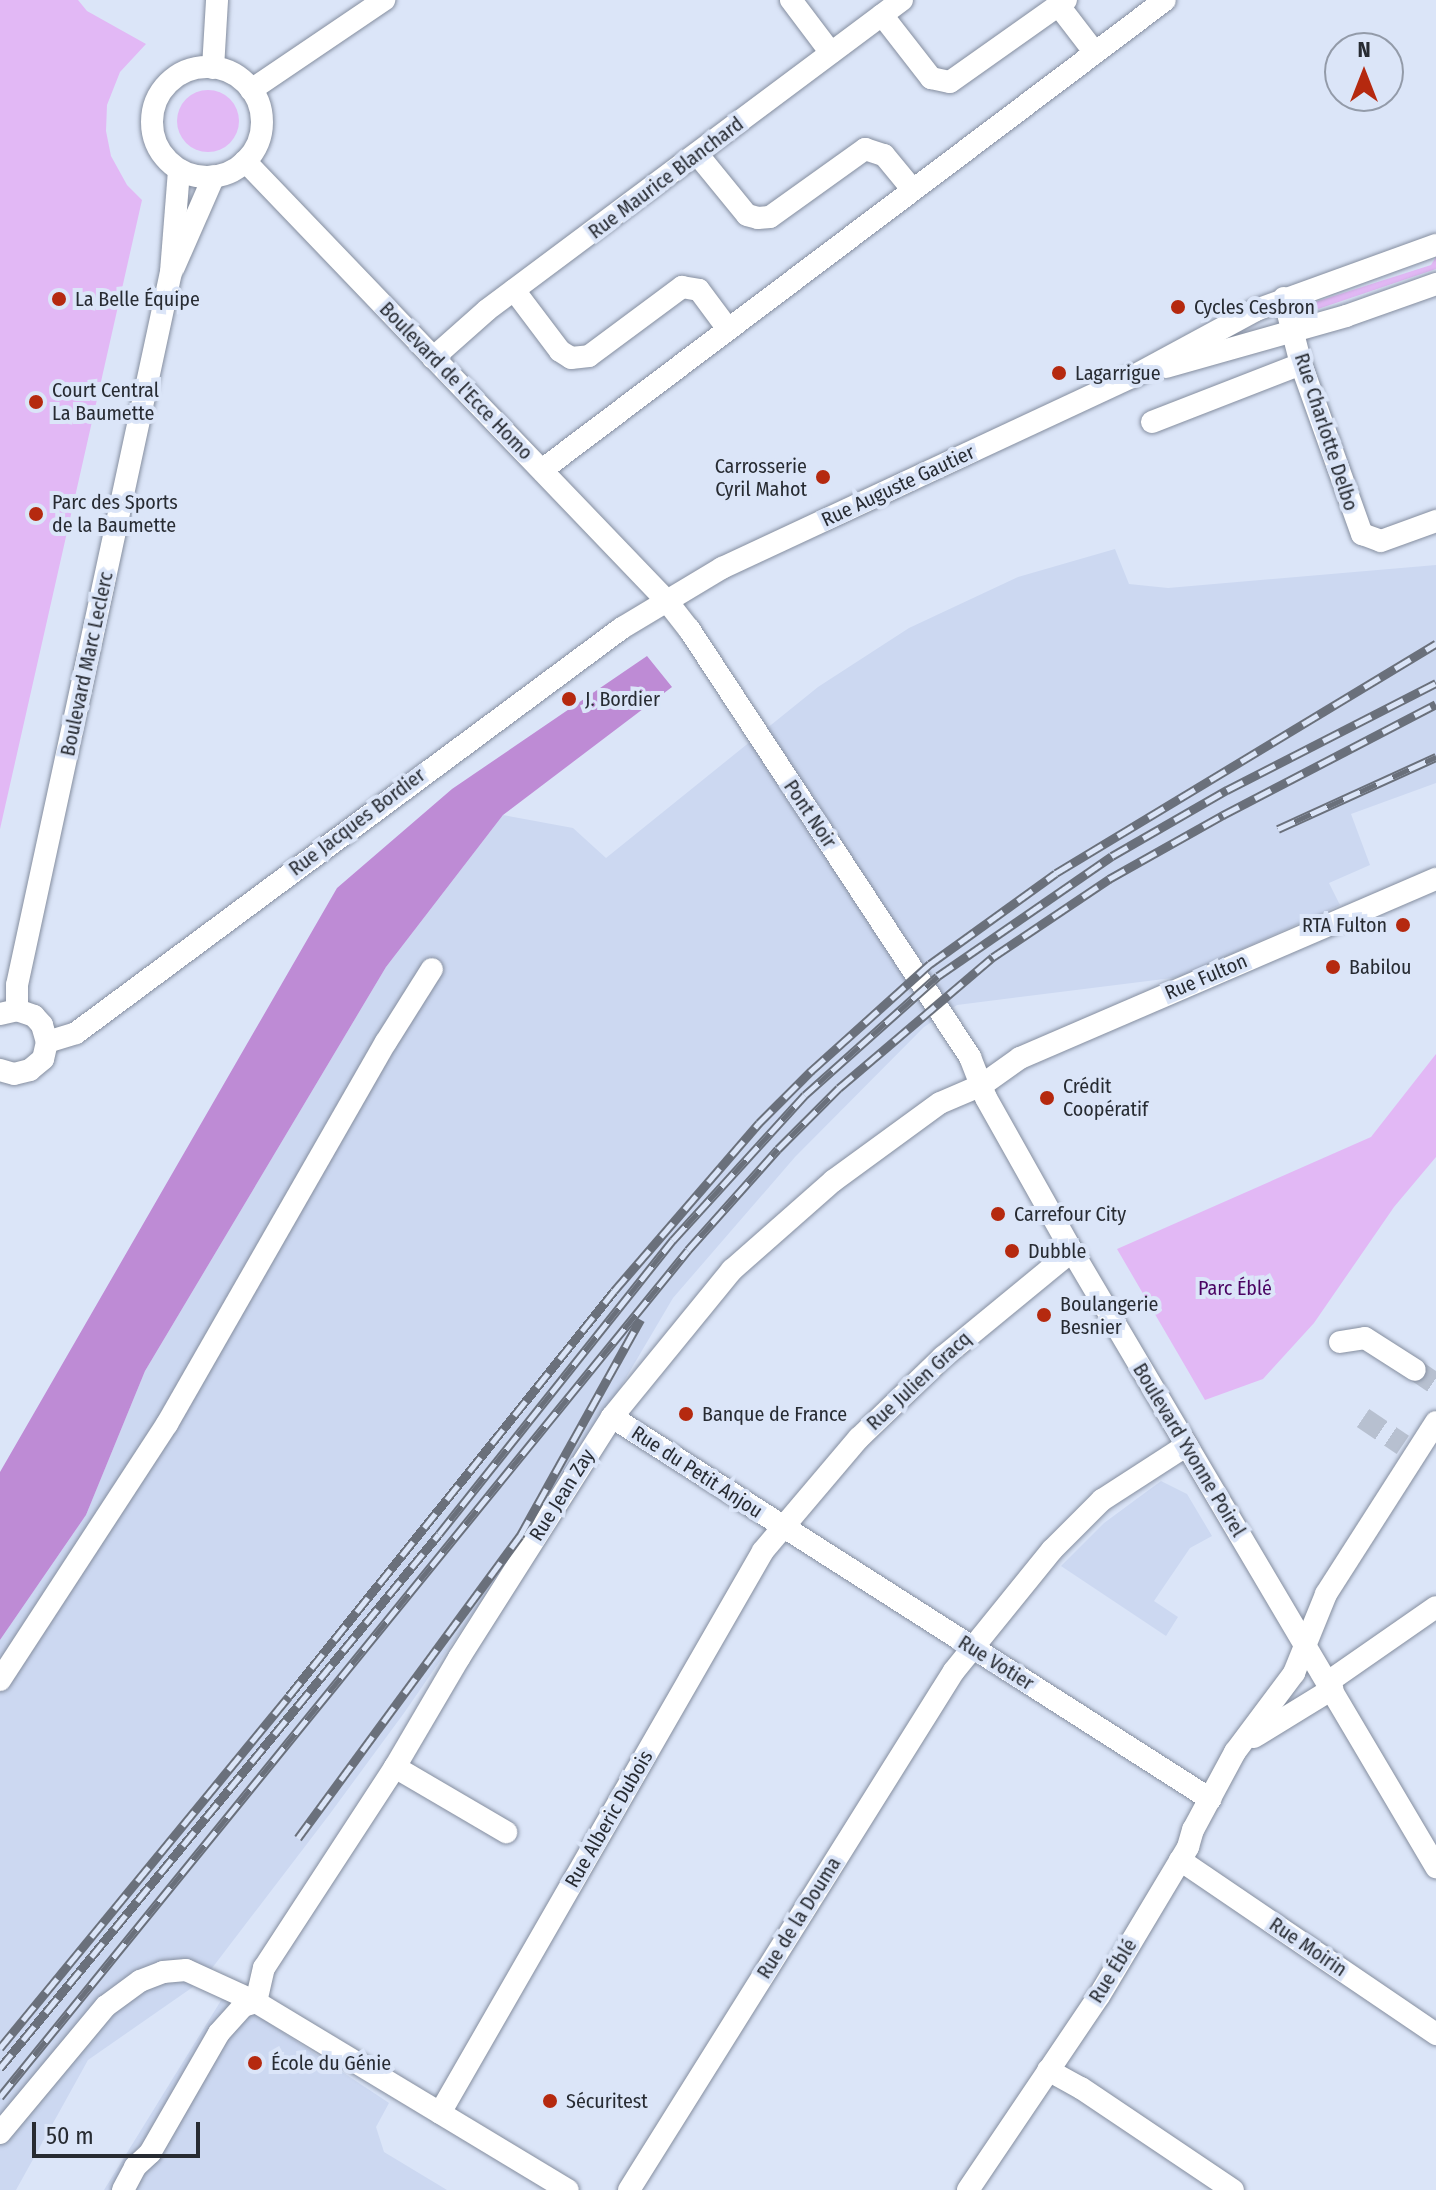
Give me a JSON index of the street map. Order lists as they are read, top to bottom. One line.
{"streets":{"street":["Rue Maurice Blanchard","Boulevard de l'Ecce Homo","Rue Charlotte Delbo","Rue Auguste Gautier","Boulevard Marc Leclerc","Pont Noir","Rue Jacques Bordier","Rue Fulton","Rue Julien Gracq","Boulevard Yvonne Poirel","Rue du Petit Anjou","Rue Jean Zay","Rue Votier","Rue Alberic Dubois","Rue de la Douma","Rue Moirin","Rue Éblé"]},"crossings":[["Rue Maurice Blanchard","Boulevard de l'Ecce Homo"],["Boulevard de l'Ecce Homo","Rue Auguste Gautier"],["Boulevard de l'Ecce Homo","Boulevard Marc Leclerc"],["Boulevard de l'Ecce Homo","Pont Noir"],["Boulevard de l'Ecce Homo","Rue Jacques Bordier"],["Rue Charlotte Delbo","Rue Auguste Gautier"],["Rue Auguste Gautier","Pont Noir"],["Rue Auguste Gautier","Rue Jacques Bordier"],["Pont Noir","Rue Jacques Bordier"],["Pont Noir","Boulevard Yvonne Poirel"],["Rue Fulton","Boulevard Yvonne Poirel"],["Rue Fulton","Rue Jean Zay"],["Rue Julien Gracq","Boulevard Yvonne Poirel"],["Rue Julien Gracq","Rue du Petit Anjou"],["Rue Julien Gracq","Rue Votier"],["Rue Julien Gracq","Rue Alberic Dubois"],["Boulevard Yvonne Poirel","Rue Jean Zay"],["Boulevard Yvonne Poirel","Rue de la Douma"],["Boulevard Yvonne Poirel","Rue Éblé"],["Rue du Petit Anjou","Rue Jean Zay"],["Rue du Petit Anjou","Rue Votier"],["Rue du Petit Anjou","Rue Alberic Dubois"],["Rue Votier","Rue Alberic Dubois"],["Rue Votier","Rue de la Douma"],["Rue Votier","Rue Éblé"],["Rue Moirin","Rue Éblé"]],"parks":["Parc Éblé"],"places":["La Belle Équipe","Cycles Cesbron","Lagarrigue","Court Central La Baumette","Carrosserie Cyril Mahot","Parc des Sports de la Baumette","J. Bordier","RTA Fulton","Babilou","Crédit Coopératif","Carrefour City","Dubble","Boulangerie Besnier","Banque de France","École du Génie","Sécuritest"],"scale_bar":"50 m","north":"top"}
